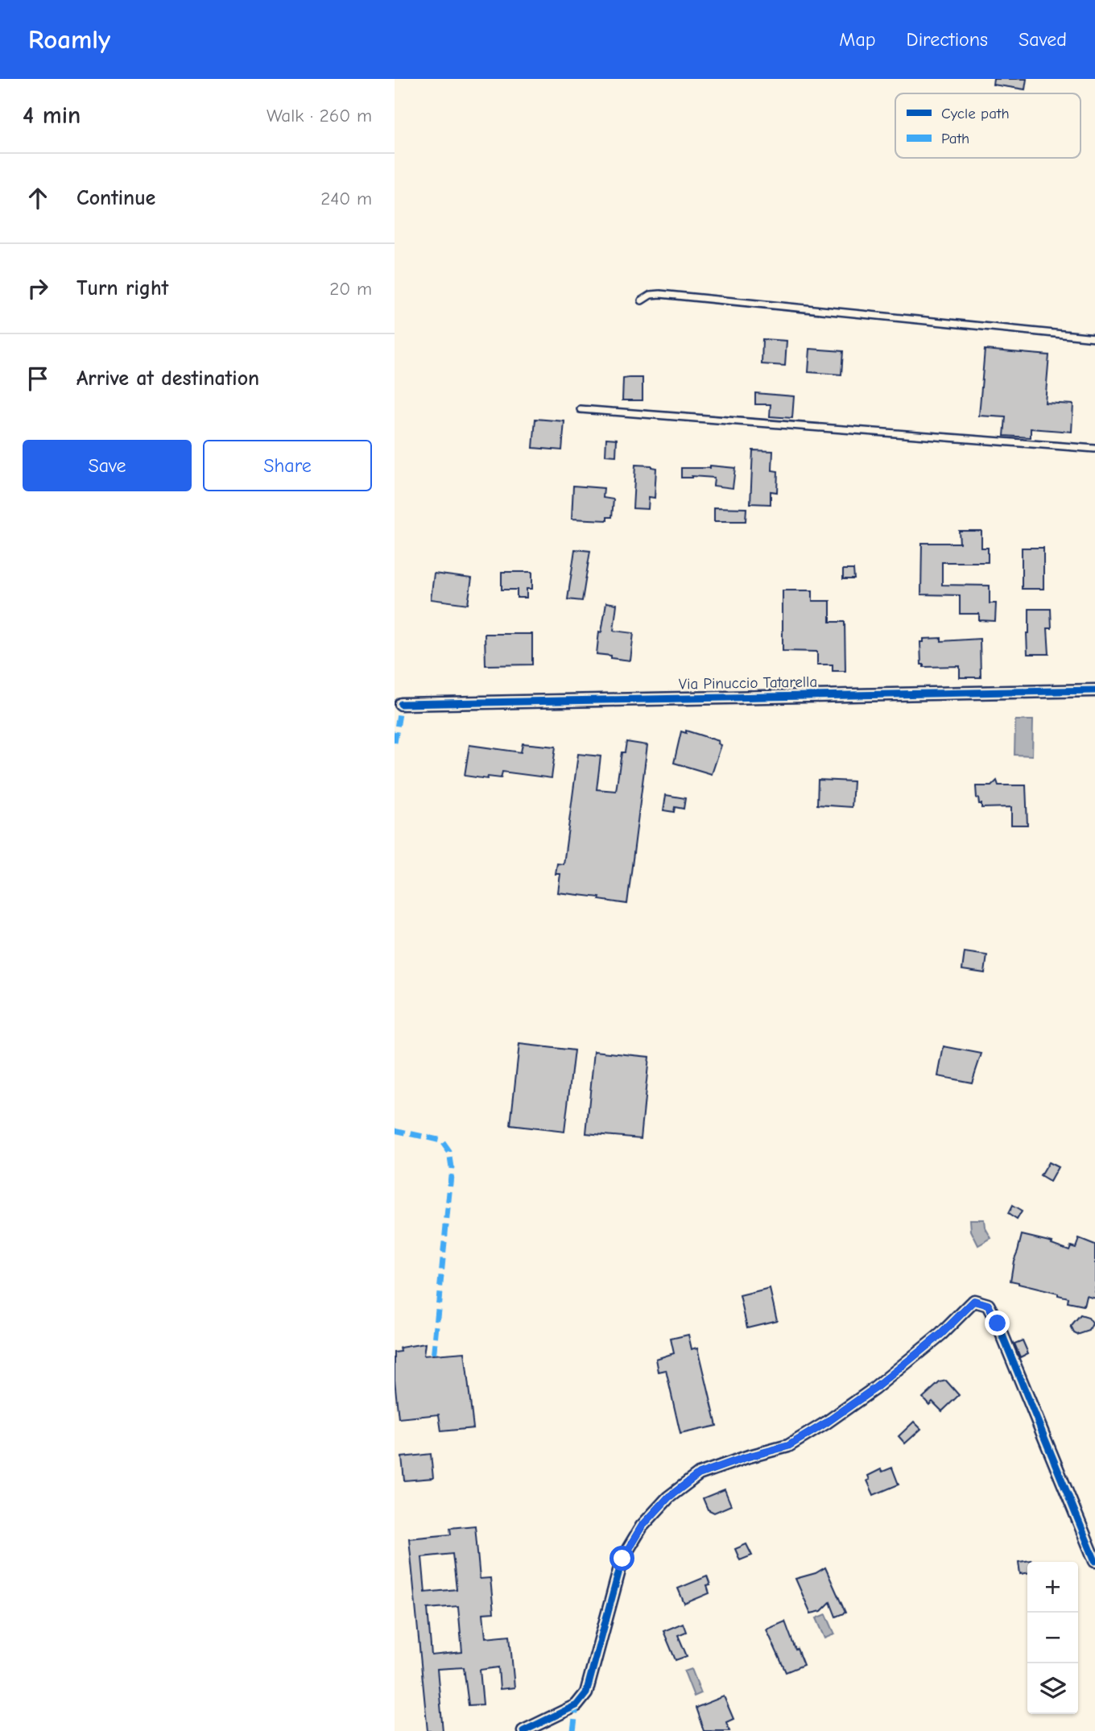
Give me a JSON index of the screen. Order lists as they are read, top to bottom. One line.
{"streets":{"street":["Via Pinuccio Tatarella"]},"legend":["Cycle path","Path"],"page":{"header":"Roamly","nav":["Map","Directions","Saved"],"heading":["4 min","Walk · 260 m"],"list":[["Continue","240 m"],["Turn right","20 m"],"Arrive at destination"],"buttons":["Save","Share"],"map_buttons":["+","−"]}}
